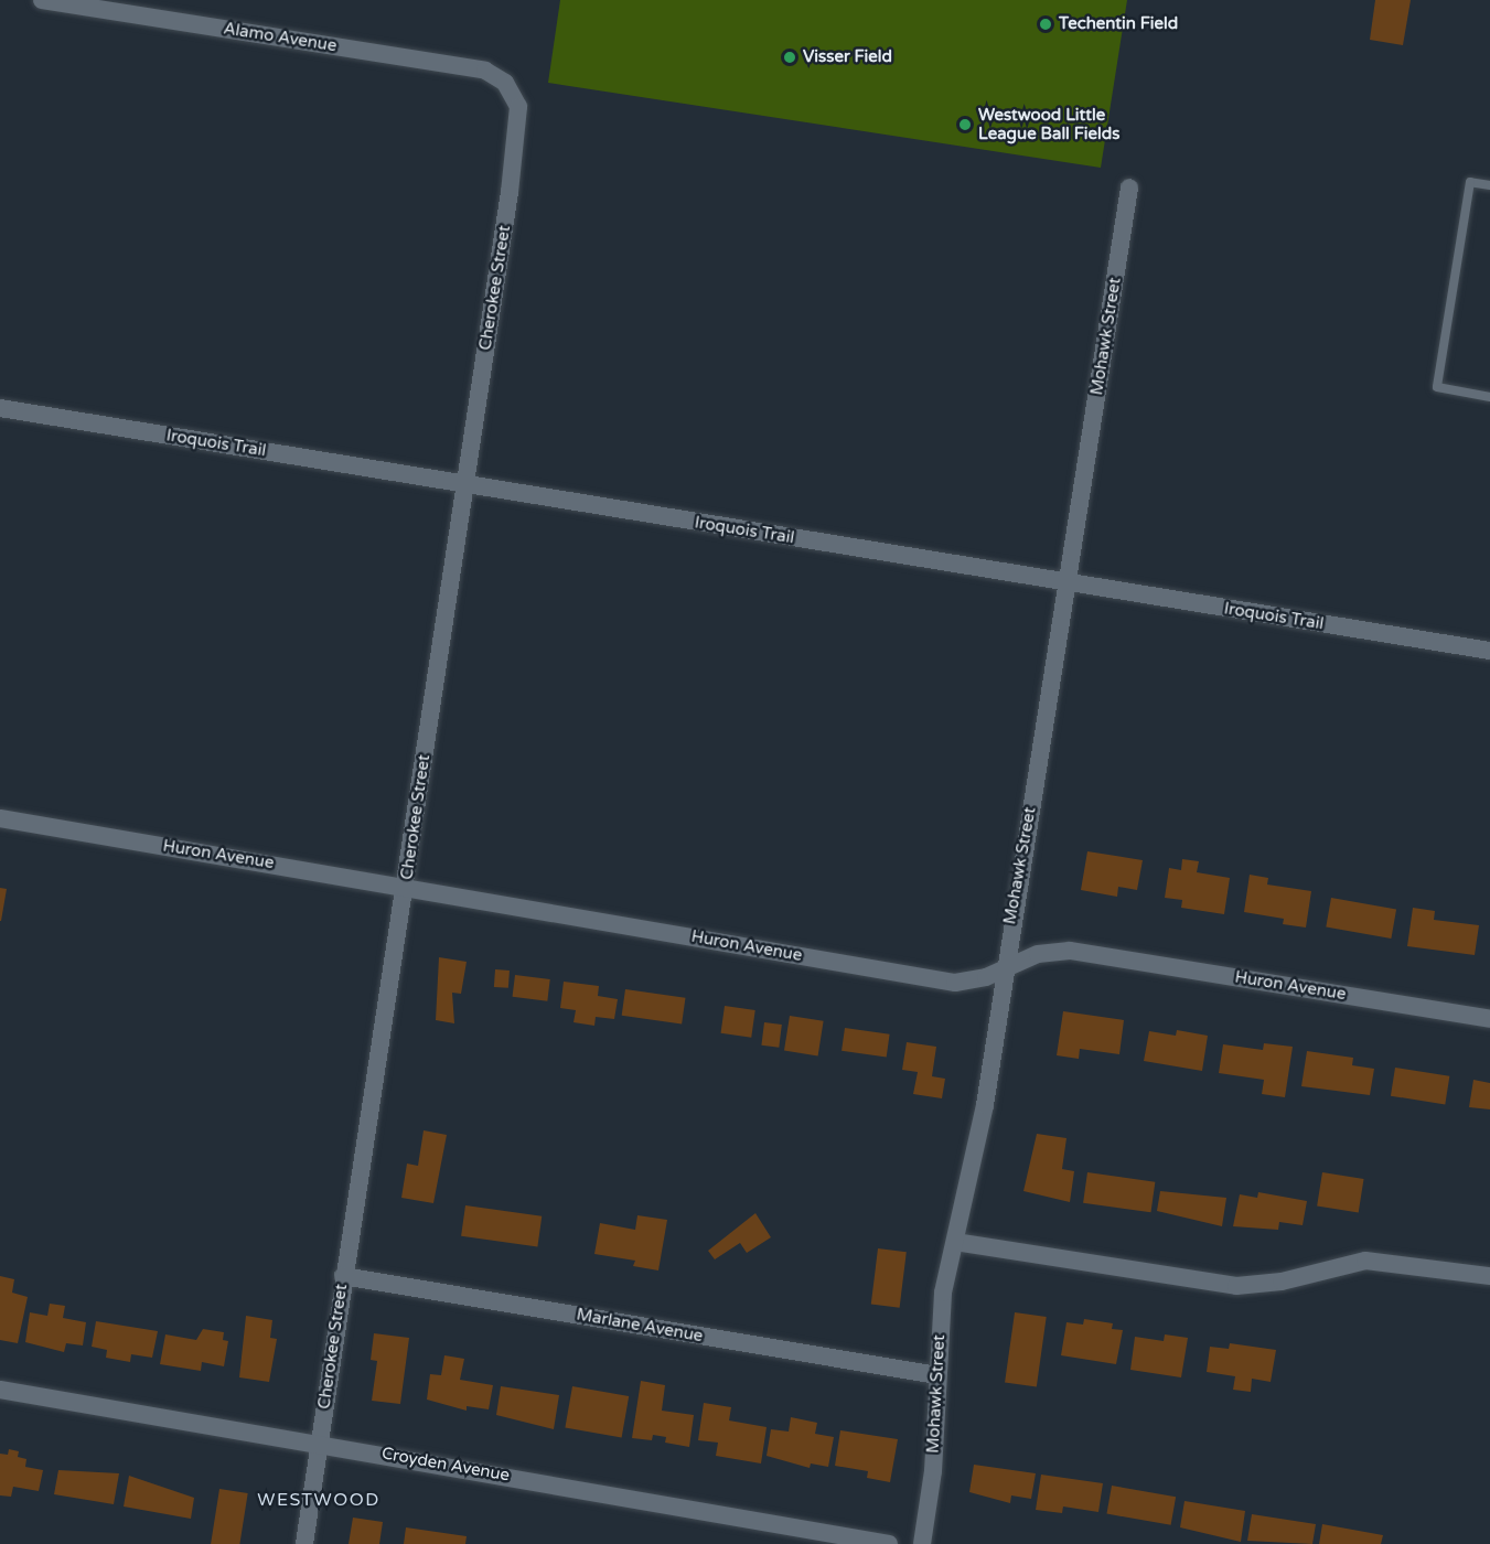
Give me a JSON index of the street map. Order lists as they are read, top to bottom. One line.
{"streets":{"street":["Alamo Avenue","Cherokee Street","Mohawk Street","Iroquois Trail","Huron Avenue","Marlane Avenue","Croyden Avenue"]},"crossings":[["Alamo Avenue","Cherokee Street"],["Cherokee Street","Iroquois Trail"],["Cherokee Street","Huron Avenue"],["Cherokee Street","Marlane Avenue"],["Cherokee Street","Croyden Avenue"],["Mohawk Street","Iroquois Trail"],["Mohawk Street","Huron Avenue"],["Mohawk Street","Marlane Avenue"]],"districts":["WESTWOOD"],"places":["Techentin Field","Visser Field","Westwood Little League Ball Fields"]}
